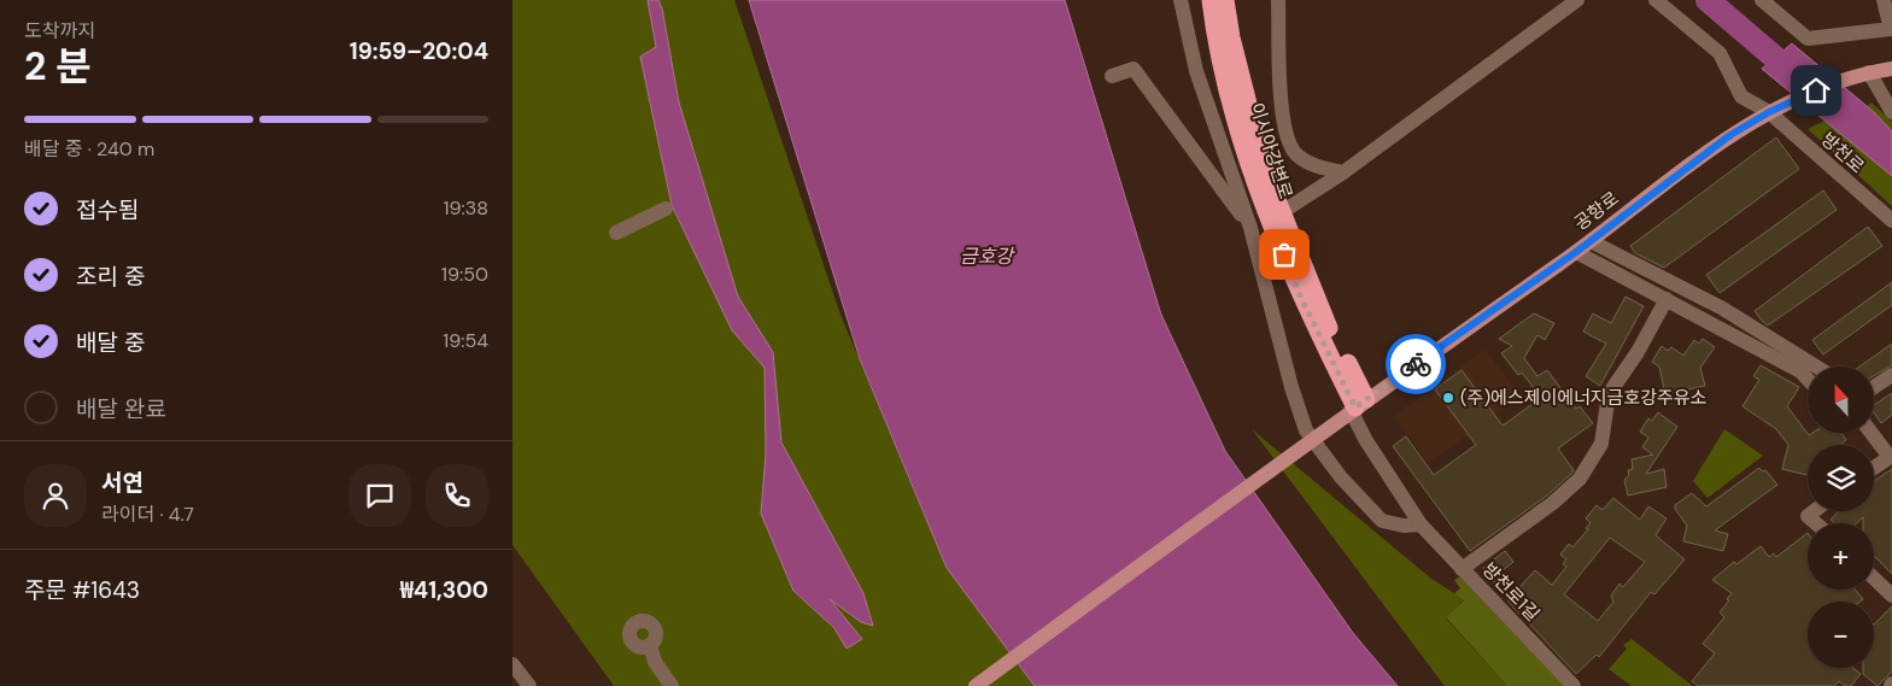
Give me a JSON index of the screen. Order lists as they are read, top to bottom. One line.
{"streets":{"highway":["이시아강변로"],"main road":["공항로"],"street":["방천로","방천로1길"]},"crossings":[["이시아강변로","공항로"],["이시아강변로","방천로1길"],["방천로","공항로"],["공항로","방천로1길"]],"water":["금호강"],"places":["(주)에스제이에너지금호강주유소"],"north":"top","page":{"heading":["2 분","도착까지","19:59–20:04"],"panel":["서연","라이더 · 4.7","주문 #1643","₩41,300"],"bar":"배달 중 · 240 m","list":[["접수됨","19:38"],["조리 중","19:50"],["배달 중","19:54"],"배달 완료"],"map_buttons":["+","−"]}}
